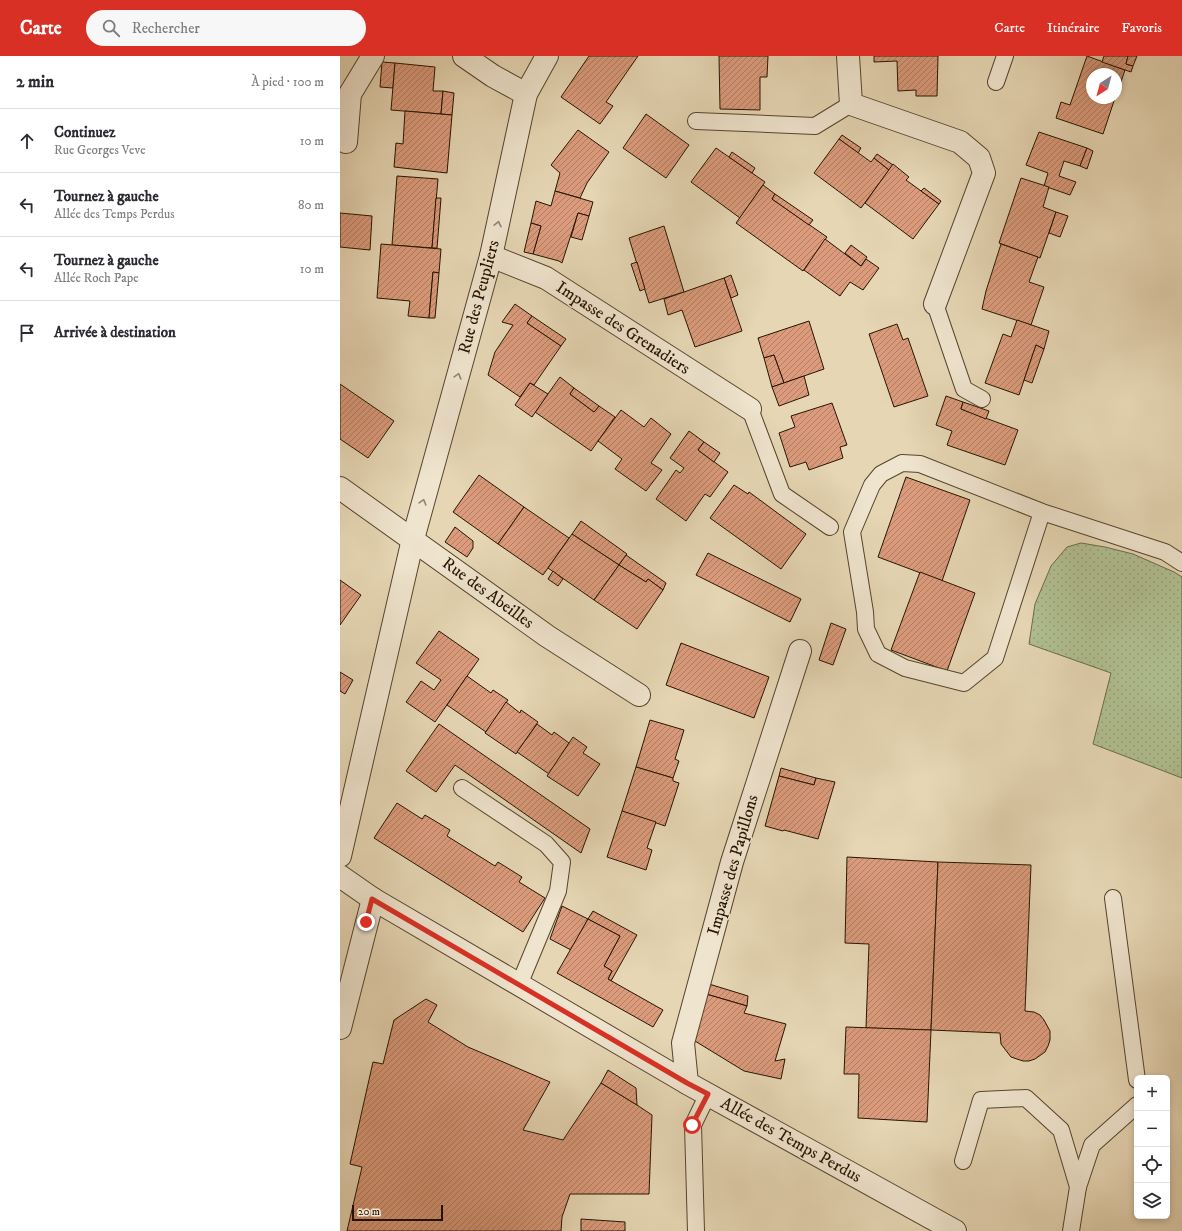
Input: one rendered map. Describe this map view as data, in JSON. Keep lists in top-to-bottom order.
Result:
{
  "streets": {
    "street": [
      "Rue des Peupliers",
      "Impasse des Grenadiers",
      "Rue des Abeilles",
      "Impasse des Papillons",
      "Allée des Temps Perdus"
    ]
  },
  "crossings": [
    ["Rue des Peupliers", "Impasse des Grenadiers"],
    ["Rue des Peupliers", "Rue des Abeilles"],
    ["Impasse des Papillons", "Allée des Temps Perdus"]
  ],
  "one_way": ["Rue des Peupliers"],
  "scale_bar": "20 m",
  "north": "bottom left",
  "page": {
    "header": "Carte",
    "search": "Rechercher",
    "nav": ["Carte", "Itinéraire", "Favoris"],
    "heading": ["2 min", "À pied · 100 m"],
    "list": [
      ["Continuez", "Rue Georges Veve", "10 m"],
      ["Tournez à gauche", "Allée des Temps Perdus", "80 m"],
      ["Tournez à gauche", "Allée Roch Pape", "10 m"],
      "Arrivée à destination"
    ],
    "map_buttons": ["+", "−"],
    "scale": "20 m"
  }
}
